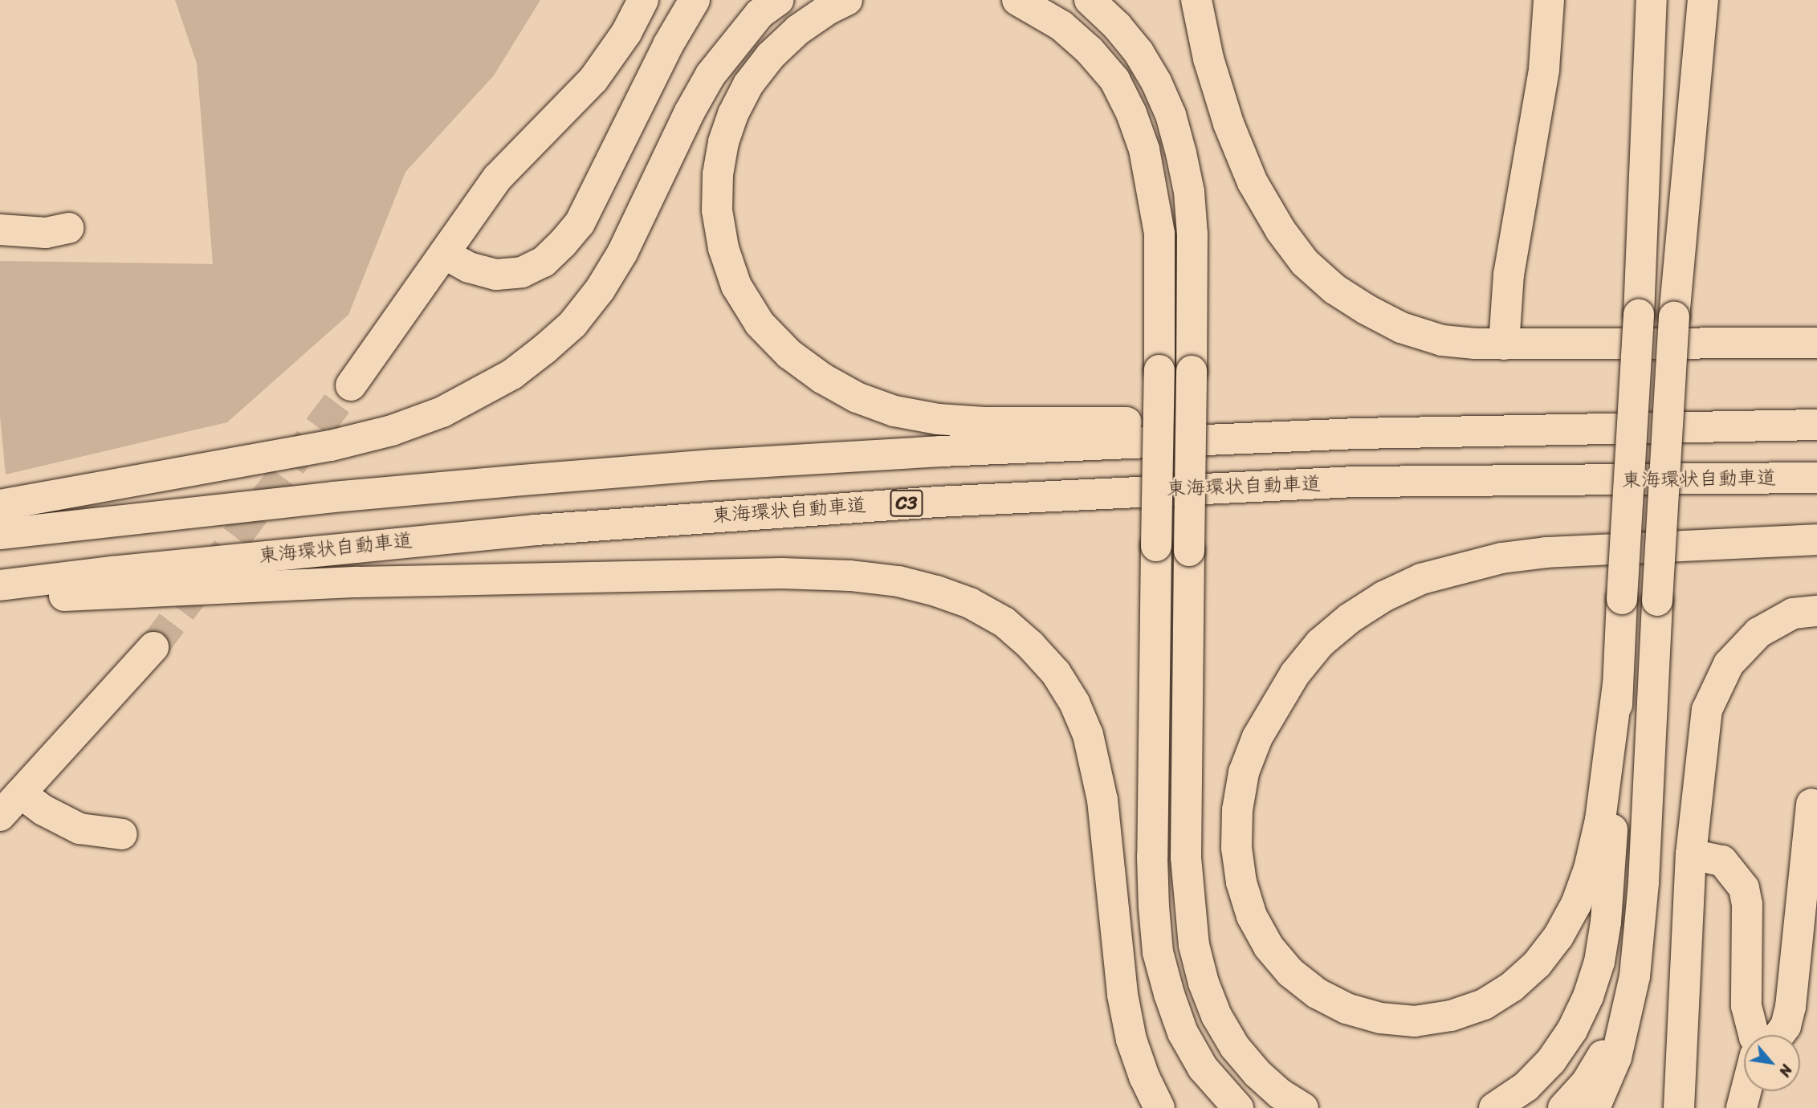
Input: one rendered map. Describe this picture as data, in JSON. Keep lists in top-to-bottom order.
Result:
{
  "streets": {
    "main road": ["東海環状自動車道", "C3"]
  },
  "north": "bottom right"
}
